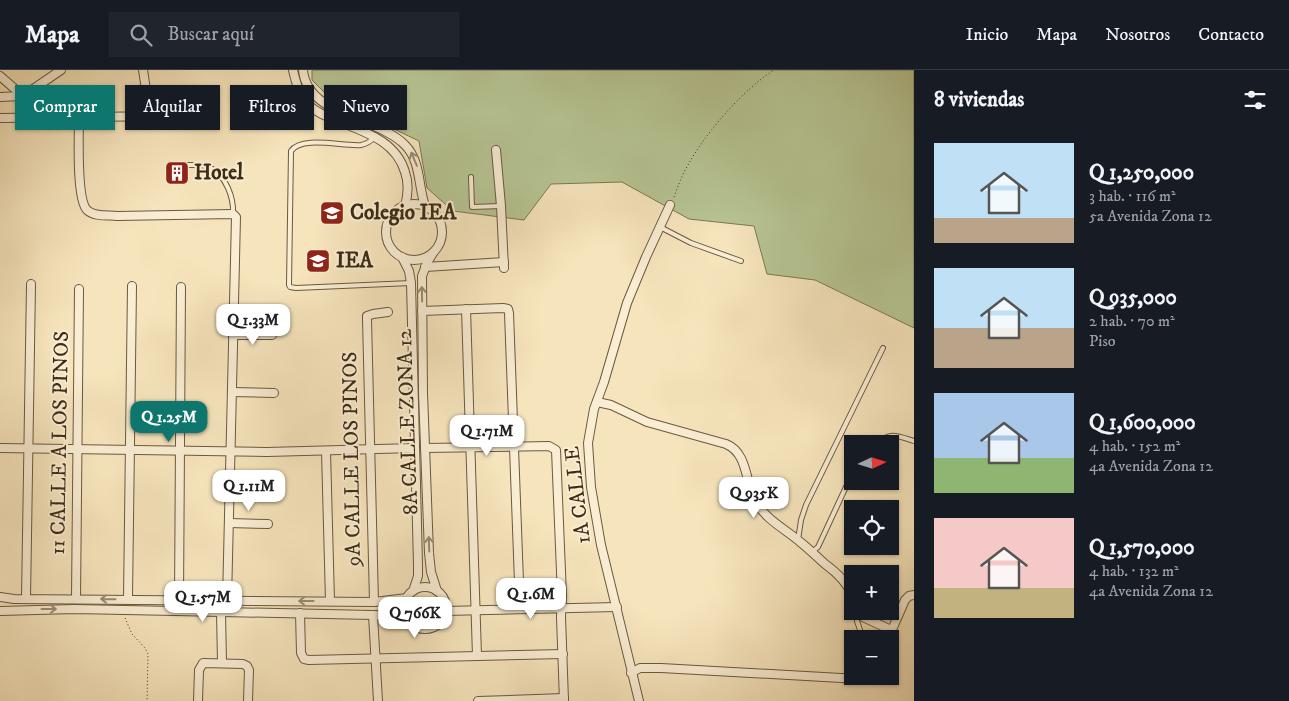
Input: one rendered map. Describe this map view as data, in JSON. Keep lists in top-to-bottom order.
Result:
{
  "streets": {
    "street": [
      "8A CALLE ZONA 12",
      "11 CALLE A LOS PINOS",
      "9A CALLE LOS PINOS",
      "1A CALLE"
    ]
  },
  "places": {
    "building": ["Hotel"],
    "school or university": ["Colegio IEA", "IEA"]
  },
  "north": "right",
  "page": {
    "header": "Mapa",
    "search": "Buscar aquí",
    "nav": [
      "Inicio",
      "Mapa",
      "Nosotros",
      "Contacto"
    ],
    "heading": "8 viviendas",
    "chip": [
      "Comprar",
      "Alquilar",
      "Filtros",
      "Nuevo"
    ],
    "list": [
      {
        "name": "Q 1,250,000",
        "note": "3 hab. · 116 m² · 5a Avenida Zona 12"
      },
      {
        "name": "Q 935,000",
        "note": "2 hab. · 70 m² · Piso"
      },
      {
        "name": "Q 1,600,000",
        "note": "4 hab. · 152 m² · 4a Avenida Zona 12"
      },
      {
        "name": "Q 1,570,000",
        "note": "4 hab. · 132 m² · 4a Avenida Zona 12"
      }
    ],
    "price": [
      "Q 1.33M",
      "Q 1.25M",
      "Q 1.71M",
      "Q 1.11M",
      "Q 935K",
      "Q 1.6M",
      "Q 1.57M",
      "Q 766K"
    ],
    "map_buttons": ["+", "−"]
  }
}
